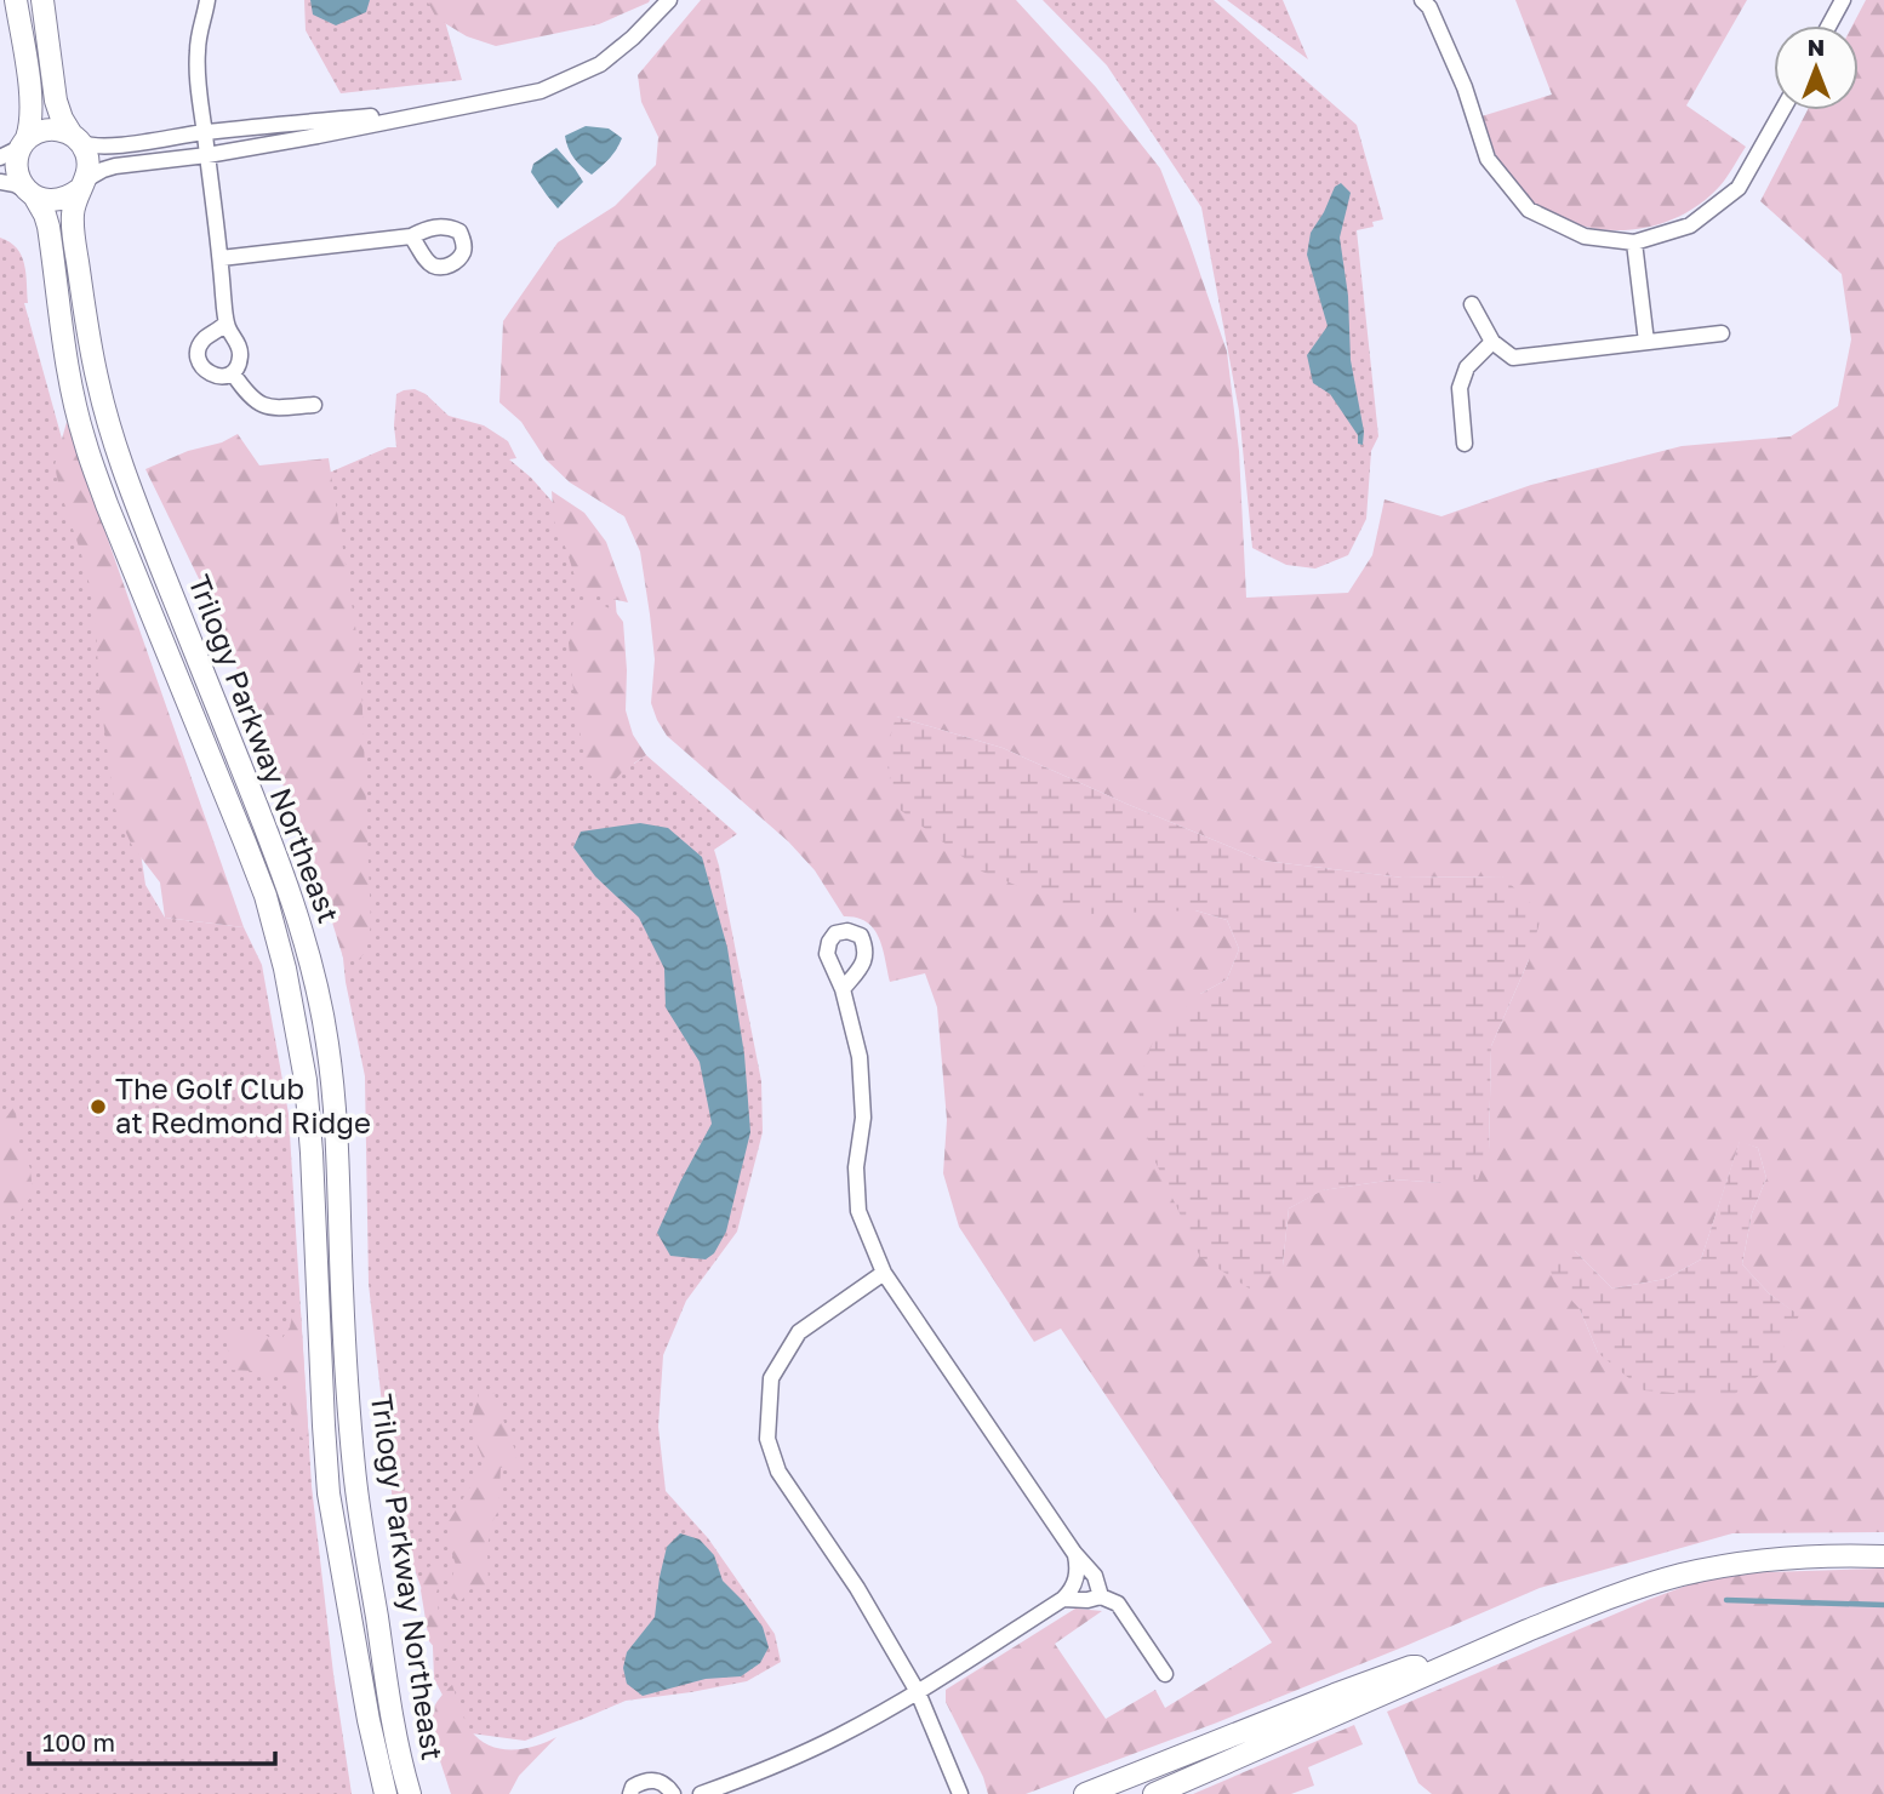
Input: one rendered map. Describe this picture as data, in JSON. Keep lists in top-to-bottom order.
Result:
{
  "streets": {
    "street": ["Trilogy Parkway Northeast"]
  },
  "places": ["The Golf Club at Redmond Ridge"],
  "scale_bar": "100 m",
  "north": "top"
}
